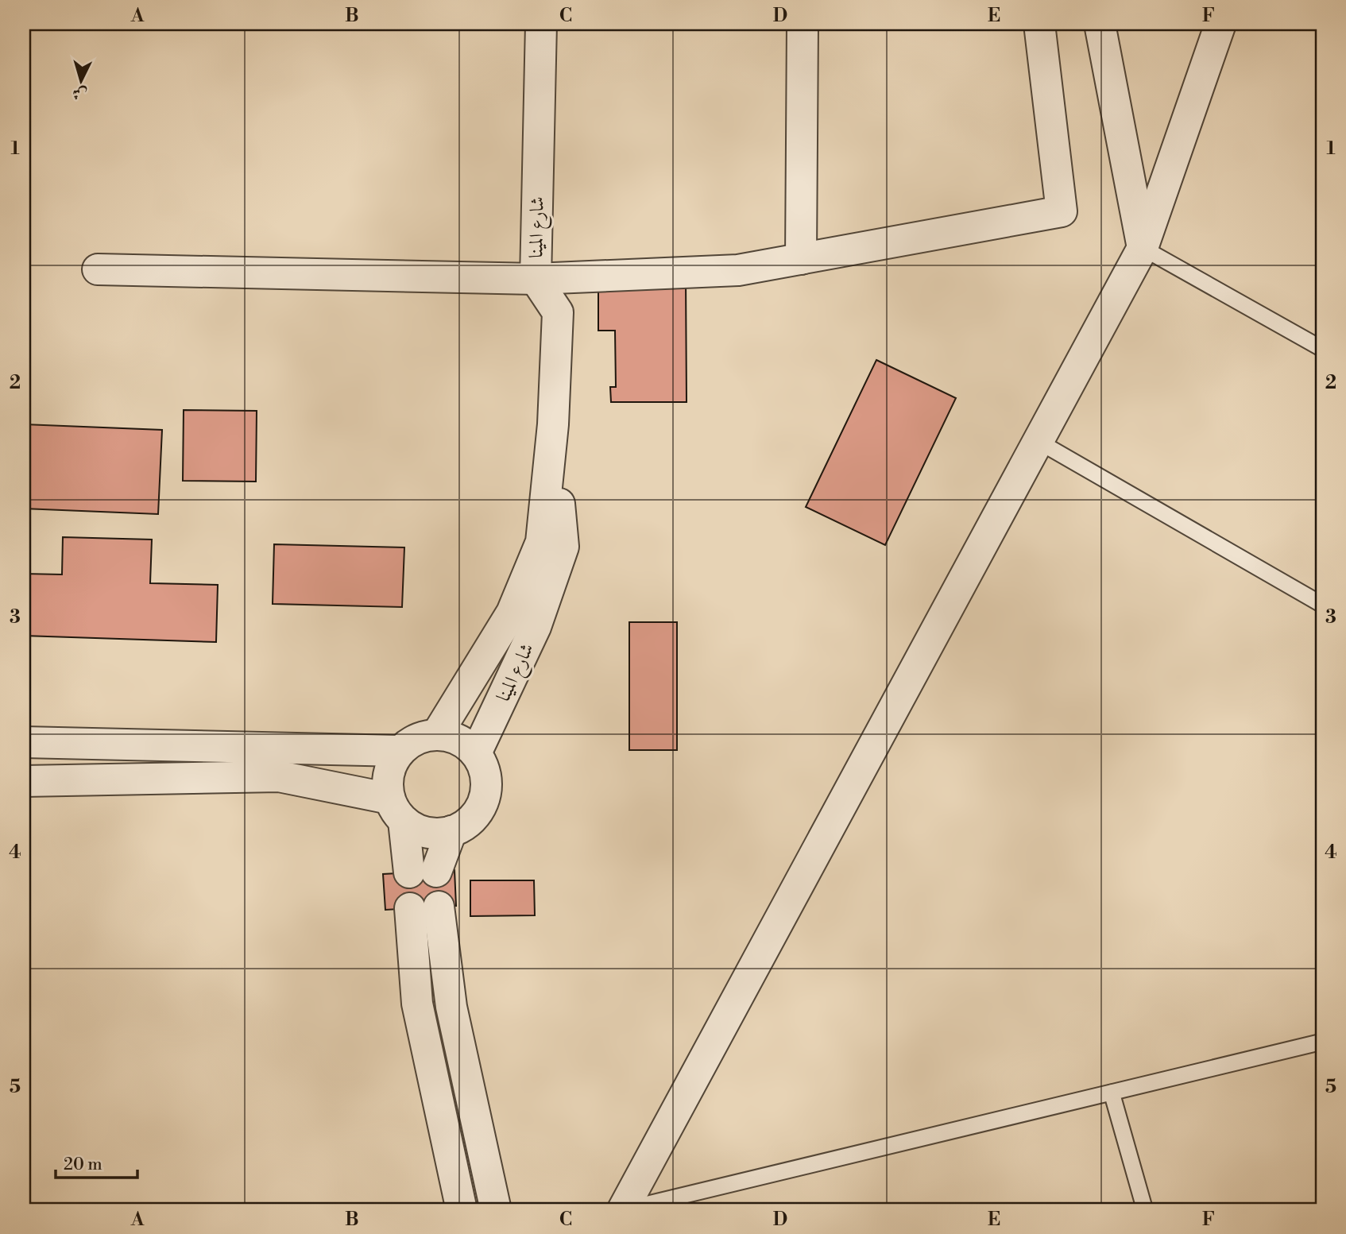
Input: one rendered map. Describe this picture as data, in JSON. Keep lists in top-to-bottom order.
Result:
{
  "streets": {
    "street": ["شارع المينا"]
  },
  "scale_bar": "20 m",
  "north": "bottom",
  "grid": {
    "columns": [
      "A",
      "B",
      "C",
      "D",
      "E",
      "F"
    ],
    "rows": [
      "1",
      "2",
      "3",
      "4",
      "5"
    ]
  }
}
